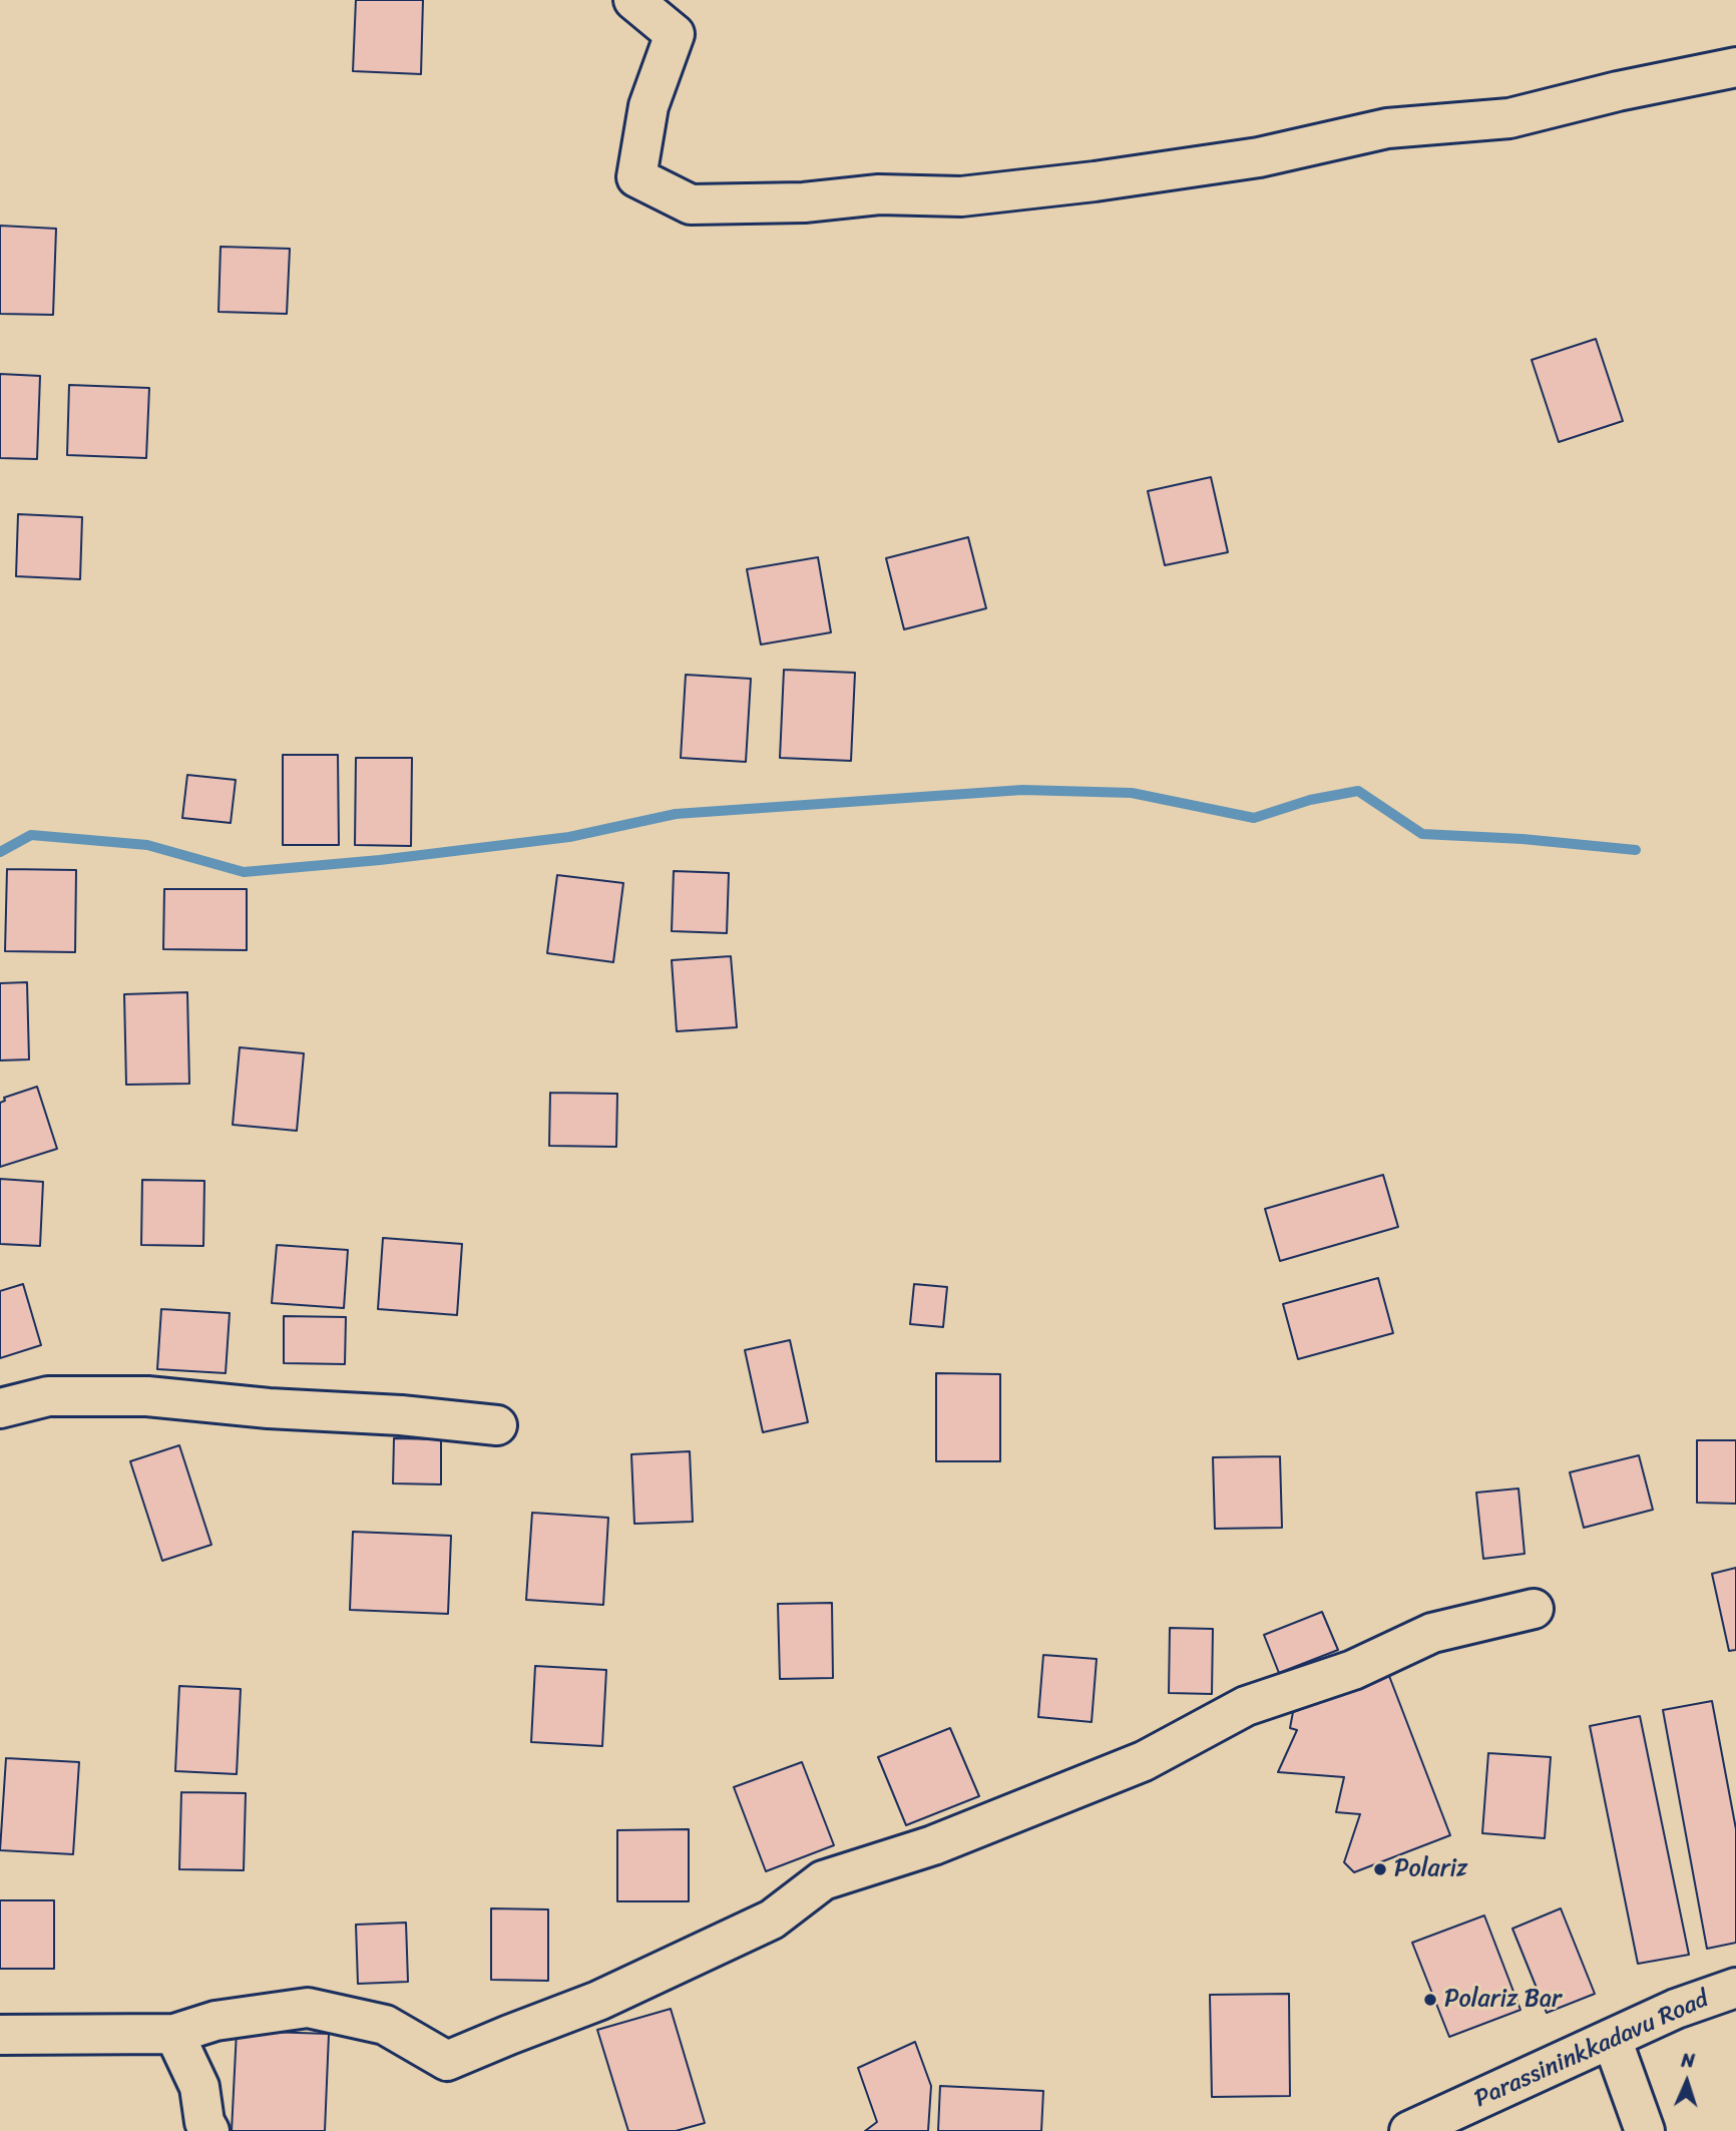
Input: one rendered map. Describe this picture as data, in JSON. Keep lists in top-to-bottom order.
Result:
{
  "streets": {
    "street": ["Parassininkkadavu Road"]
  },
  "places": ["Polariz", "Polariz Bar"],
  "north": "top"
}
